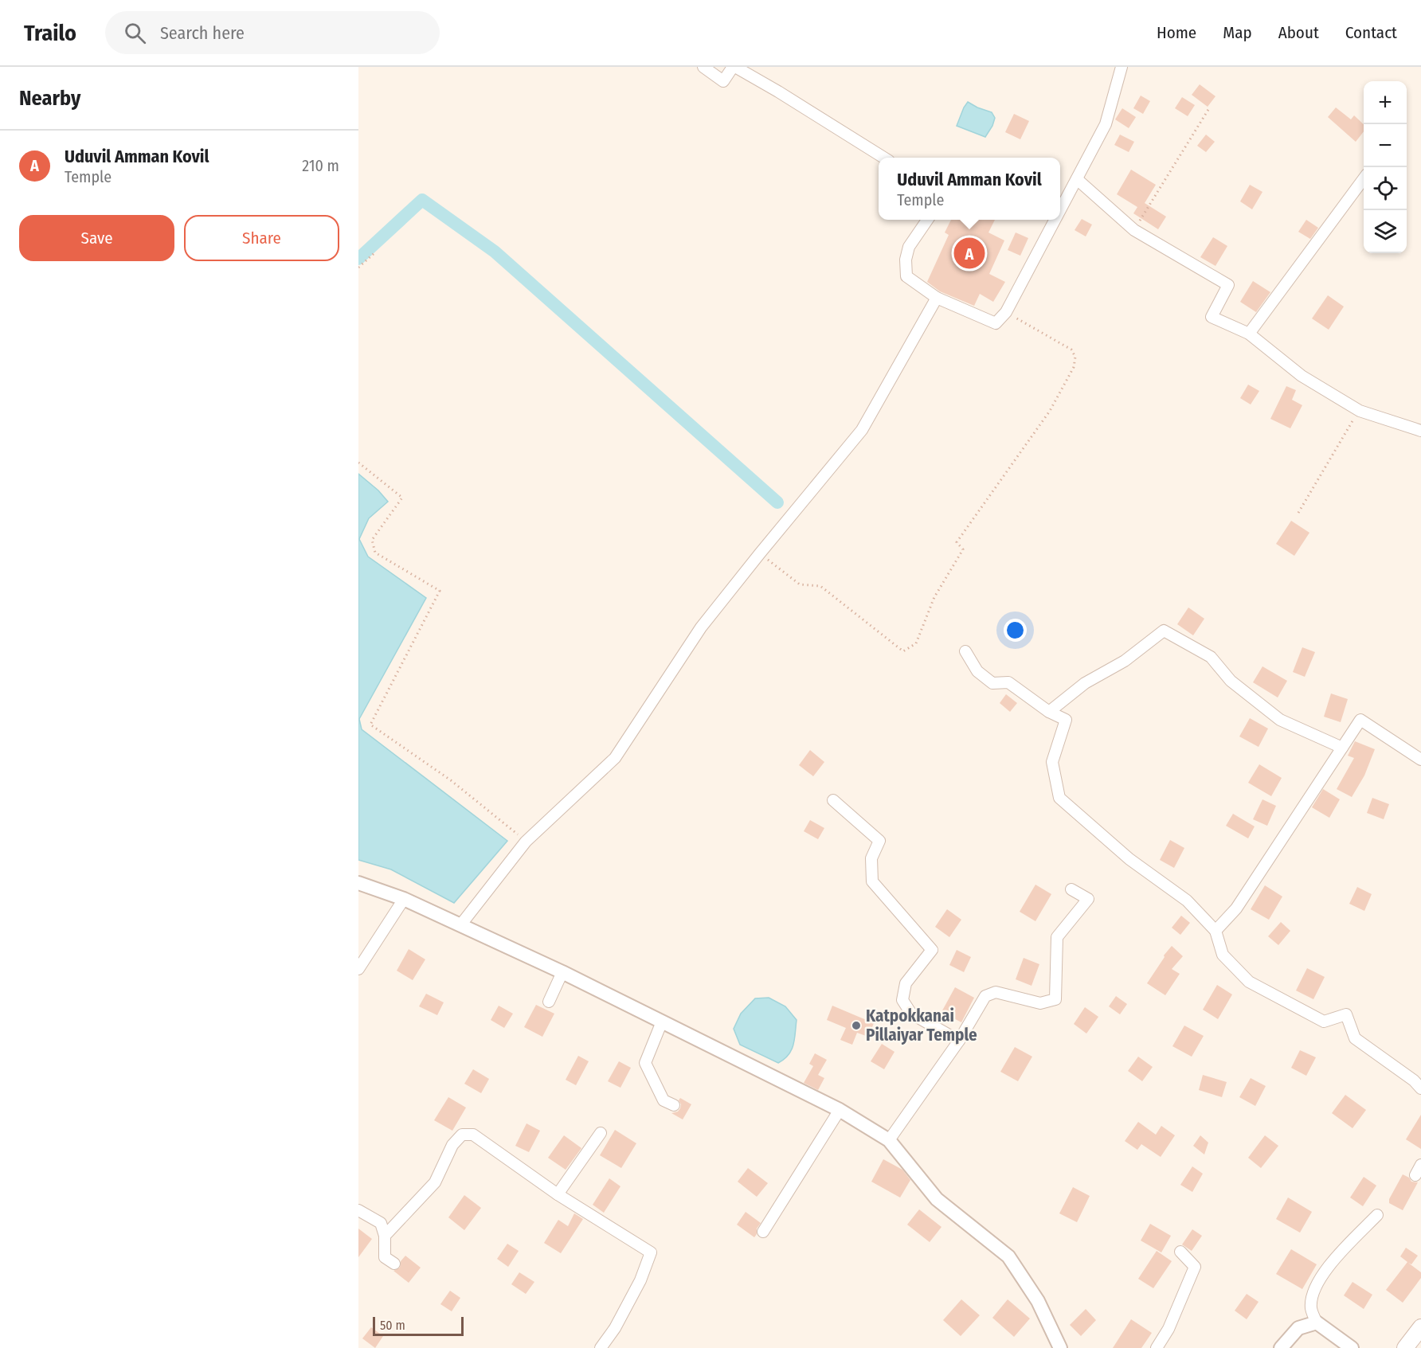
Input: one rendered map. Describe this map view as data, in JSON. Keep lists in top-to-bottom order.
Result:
{
  "places": ["Katpokkanai Pillaiyar Temple"],
  "scale_bar": "50 m",
  "page": {
    "header": "Trailo",
    "search": "Search here",
    "nav": [
      "Home",
      "Map",
      "About",
      "Contact"
    ],
    "heading": "Nearby",
    "map_buttons": ["+", "−"],
    "list": [
      {
        "mark": "A",
        "name": "Uduvil Amman Kovil",
        "note": "Temple",
        "value": "210 m"
      }
    ],
    "popup": ["Uduvil Amman Kovil", "Temple"],
    "buttons": ["Save", "Share"],
    "pins": "A",
    "scale": "50 m"
  }
}
